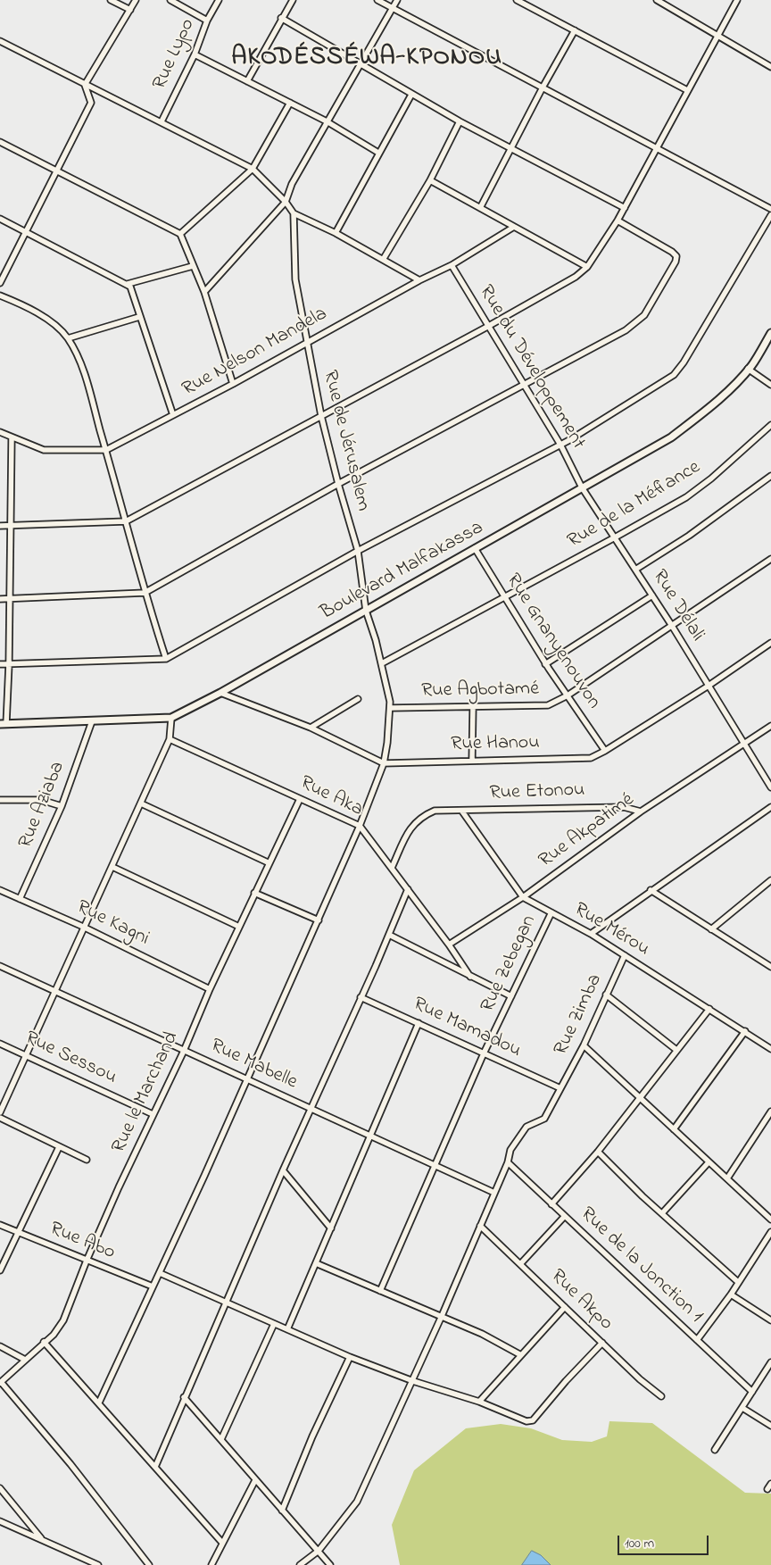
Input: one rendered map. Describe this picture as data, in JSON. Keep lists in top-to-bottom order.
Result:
{
  "streets": {
    "street": [
      "Rue Lypo",
      "Rue Nelson Mandela",
      "Rue du Développement",
      "Rue de Jérusalem",
      "Rue de la Méfiance",
      "Boulevard Malfakassa",
      "Rue Délali",
      "Rue Gnanyenouvon",
      "Rue Agbotamé",
      "Rue Hanou",
      "Rue Etonou",
      "Rue Aka",
      "Rue Aziaba",
      "Rue Akpatimé",
      "Rue Kagni",
      "Rue Mérou",
      "Rue Zebegan",
      "Rue Zimba",
      "Rue Mamadou",
      "Rue Sessou",
      "Rue Mabelle",
      "Rue le Marchand",
      "Rue Abo",
      "Rue de la Jonction 1",
      "Rue Akpo"
    ]
  },
  "crossings": [
    ["Rue Nelson Mandela", "Rue du Développement"],
    ["Rue Nelson Mandela", "Rue de Jérusalem"],
    ["Rue du Développement", "Boulevard Malfakassa"],
    ["Rue du Développement", "Rue Délali"],
    ["Rue de Jérusalem", "Rue de la Méfiance"],
    ["Rue de Jérusalem", "Boulevard Malfakassa"],
    ["Rue de Jérusalem", "Rue Agbotamé"],
    ["Rue de Jérusalem", "Rue Hanou"],
    ["Rue de Jérusalem", "Rue Aka"],
    ["Rue de Jérusalem", "Rue Mabelle"],
    ["Rue de Jérusalem", "Rue Abo"],
    ["Rue de la Méfiance", "Rue Délali"],
    ["Rue de la Méfiance", "Rue Gnanyenouvon"],
    ["Boulevard Malfakassa", "Rue Délali"],
    ["Boulevard Malfakassa", "Rue Gnanyenouvon"],
    ["Boulevard Malfakassa", "Rue Aziaba"],
    ["Rue Délali", "Rue Agbotamé"],
    ["Rue Délali", "Rue Hanou"],
    ["Rue Délali", "Rue Akpatimé"],
    ["Rue Gnanyenouvon", "Rue Agbotamé"],
    ["Rue Gnanyenouvon", "Rue Hanou"],
    ["Rue Etonou", "Rue Aka"],
    ["Rue Etonou", "Rue Akpatimé"],
    ["Rue Etonou", "Rue Mérou"],
    ["Rue Aka", "Rue Akpatimé"],
    ["Rue Aka", "Rue le Marchand"],
    ["Rue Aziaba", "Rue Kagni"],
    ["Rue Akpatimé", "Rue Mérou"],
    ["Rue Kagni", "Rue le Marchand"],
    ["Rue Mérou", "Rue Zebegan"],
    ["Rue Mérou", "Rue Zimba"],
    ["Rue Zebegan", "Rue Mamadou"],
    ["Rue Zebegan", "Rue Mabelle"],
    ["Rue Zimba", "Rue Mamadou"],
    ["Rue Zimba", "Rue Mabelle"],
    ["Rue Zimba", "Rue de la Jonction 1"],
    ["Rue Zimba", "Rue Akpo"],
    ["Rue Sessou", "Rue le Marchand"],
    ["Rue Mabelle", "Rue le Marchand"],
    ["Rue le Marchand", "Rue Abo"]
  ],
  "districts": ["AKODÉSSÉWA-KPONOU"],
  "scale_bar": "100 m"
}
